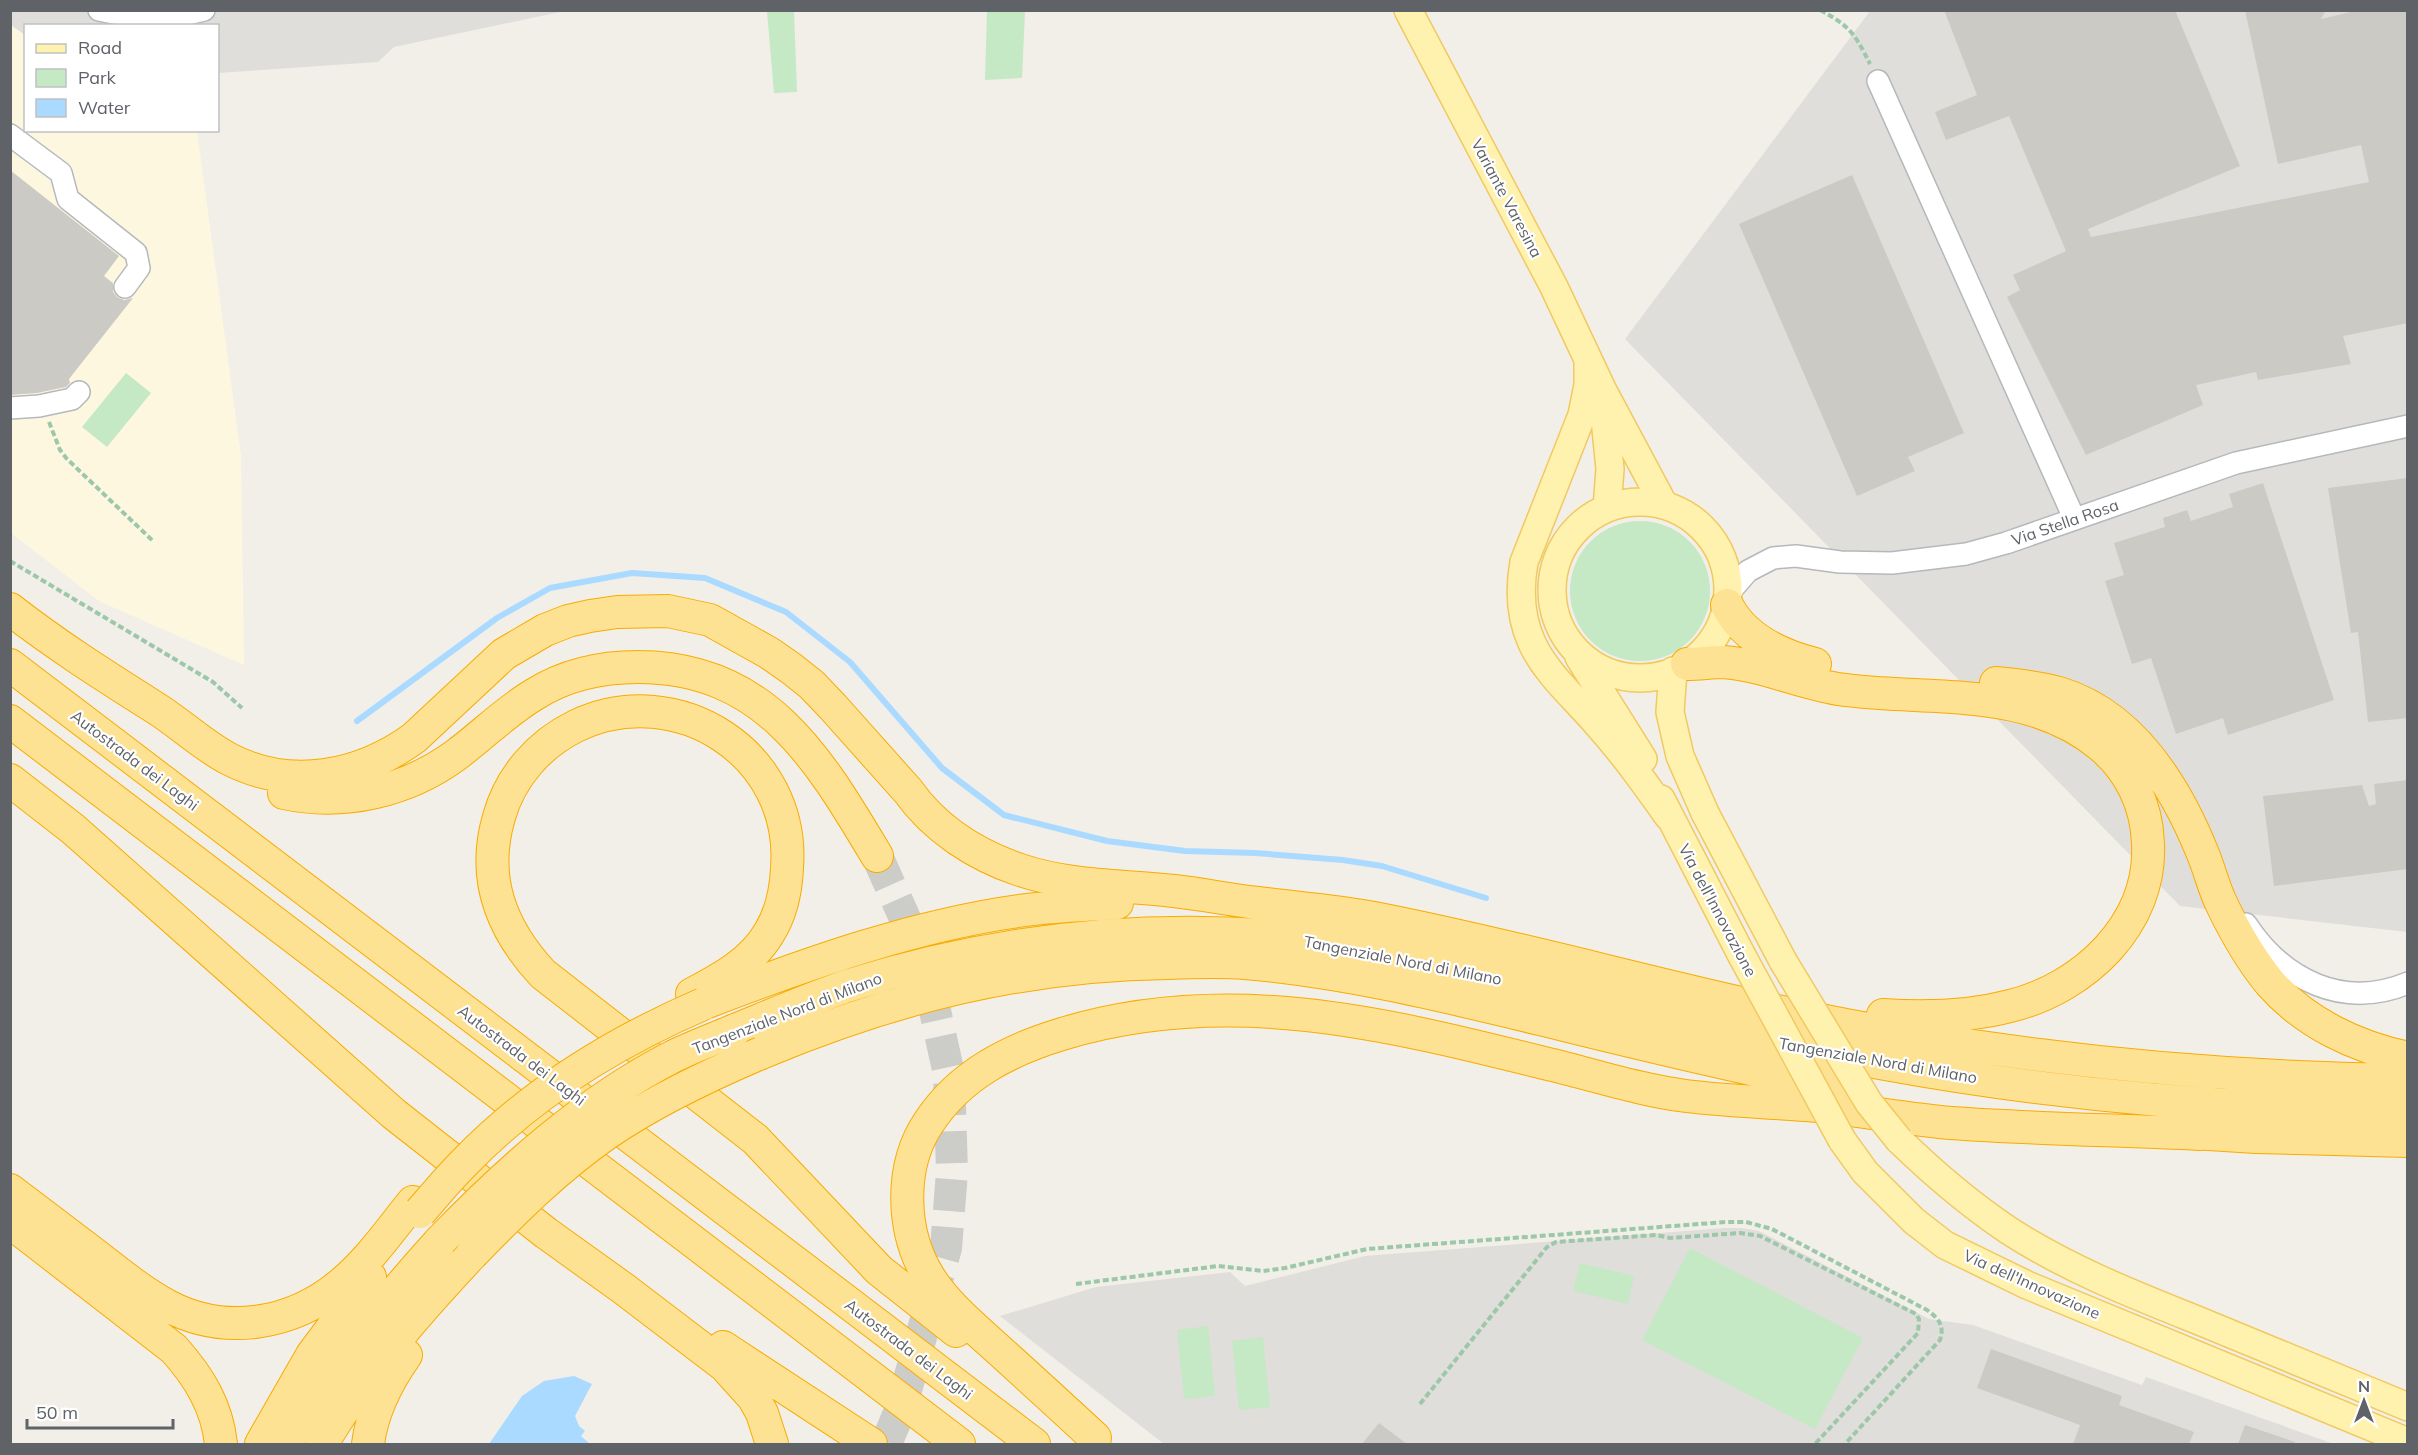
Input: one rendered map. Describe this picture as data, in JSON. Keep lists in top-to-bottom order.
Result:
{
  "streets": {
    "highway": ["Autostrada dei Laghi", "Tangenziale Nord di Milano"],
    "main road": ["Variante Varesina", "Via dell'Innovazione"],
    "street": ["Via Stella Rosa"]
  },
  "crossings": [
    ["Variante Varesina", "Via Stella Rosa"],
    ["Variante Varesina", "Via dell'Innovazione"],
    ["Via Stella Rosa", "Via dell'Innovazione"]
  ],
  "legend": ["Road", "Park", "Water"],
  "scale_bar": "50 m",
  "north": "top"
}
